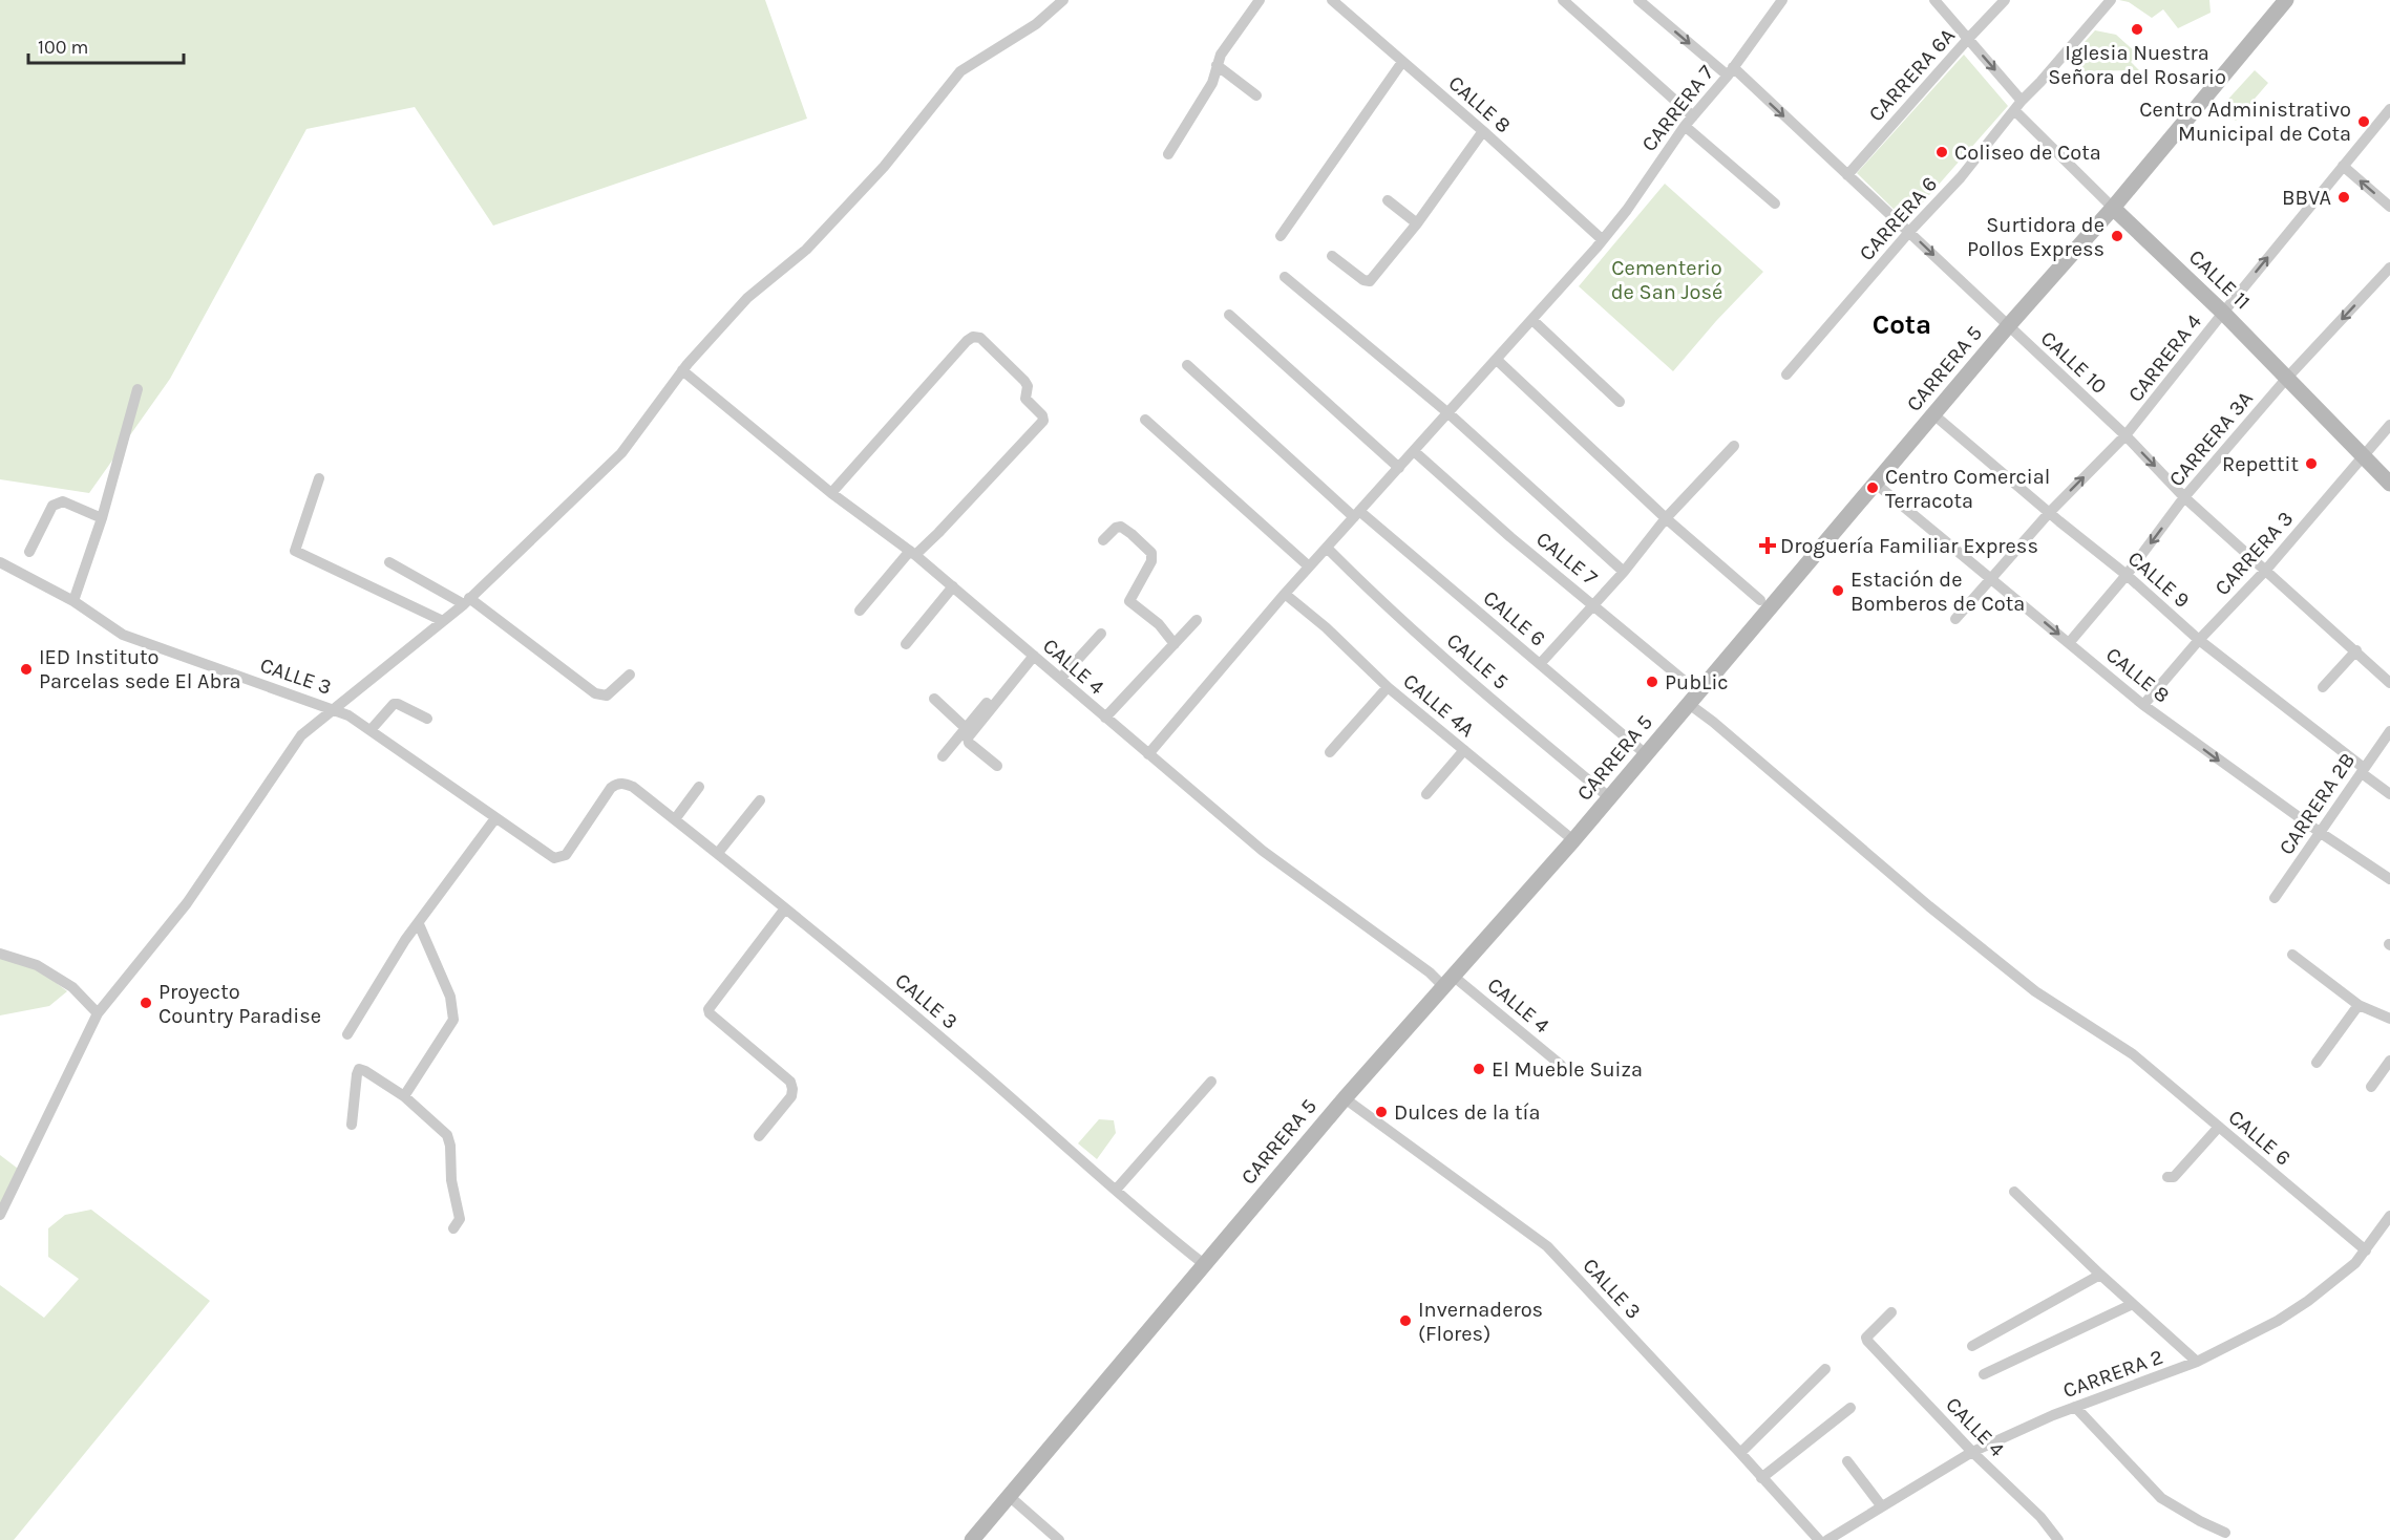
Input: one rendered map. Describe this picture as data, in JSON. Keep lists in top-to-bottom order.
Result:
{
  "streets": {
    "main road": ["CALLE 11", "CARRERA 5"],
    "street": [
      "CARRERA 6A",
      "CALLE 8",
      "CARRERA 7",
      "CARRERA 6",
      "CARRERA 4",
      "CALLE 10",
      "CARRERA 3A",
      "CARRERA 3",
      "CALLE 7",
      "CALLE 9",
      "CALLE 6",
      "CALLE 5",
      "CALLE 4",
      "CALLE 3",
      "CALLE 4A",
      "CARRERA 2B",
      "CARRERA 2"
    ]
  },
  "crossings": [
    ["CARRERA 6A", "CALLE 11"],
    ["CARRERA 6A", "CALLE 10"],
    ["CALLE 8", "CARRERA 7"],
    ["CALLE 8", "CARRERA 4"],
    ["CALLE 8", "CARRERA 5"],
    ["CALLE 8", "CARRERA 3A"],
    ["CALLE 8", "CARRERA 3"],
    ["CALLE 8", "CARRERA 2B"],
    ["CARRERA 7", "CALLE 10"],
    ["CARRERA 7", "CALLE 7"],
    ["CARRERA 7", "CALLE 6"],
    ["CARRERA 7", "CALLE 5"],
    ["CARRERA 7", "CALLE 4"],
    ["CARRERA 7", "CALLE 4A"],
    ["CARRERA 6", "CALLE 11"],
    ["CARRERA 6", "CALLE 10"],
    ["CALLE 11", "CARRERA 4"],
    ["CALLE 11", "CARRERA 5"],
    ["CALLE 11", "CARRERA 3A"],
    ["CALLE 11", "CARRERA 3"],
    ["CARRERA 4", "CALLE 10"],
    ["CARRERA 4", "CALLE 9"],
    ["CALLE 10", "CARRERA 5"],
    ["CALLE 10", "CARRERA 3A"],
    ["CALLE 10", "CARRERA 3"],
    ["CARRERA 5", "CALLE 7"],
    ["CARRERA 5", "CALLE 9"],
    ["CARRERA 5", "CALLE 6"],
    ["CARRERA 5", "CALLE 5"],
    ["CARRERA 5", "CALLE 4"],
    ["CARRERA 5", "CALLE 3"],
    ["CARRERA 5", "CALLE 4A"],
    ["CARRERA 3A", "CALLE 9"],
    ["CARRERA 3", "CALLE 9"],
    ["CALLE 7", "CALLE 6"],
    ["CALLE 9", "CARRERA 2B"],
    ["CALLE 6", "CARRERA 2"],
    ["CALLE 4", "CARRERA 2"]
  ],
  "one_way": ["CARRERA 4", "CARRERA 3A"],
  "districts": ["Cota"],
  "parks": ["Cementerio de San José"],
  "places": {
    "other": [
      "Iglesia Nuestra Señora del Rosario",
      "Centro Administrativo Municipal de Cota",
      "Coliseo de Cota",
      "BBVA",
      "Surtidora de Pollos Express",
      "Repettit",
      "Centro Comercial Terracota",
      "Estación de Bomberos de Cota",
      "IED Instituto Parcelas sede El Abra",
      "PubLic",
      "Proyecto Country Paradise",
      "El Mueble Suiza",
      "Dulces de la tía",
      "Invernaderos (Flores)"
    ],
    "health": ["Droguería Familiar Express"]
  },
  "scale_bar": "100 m"
}
